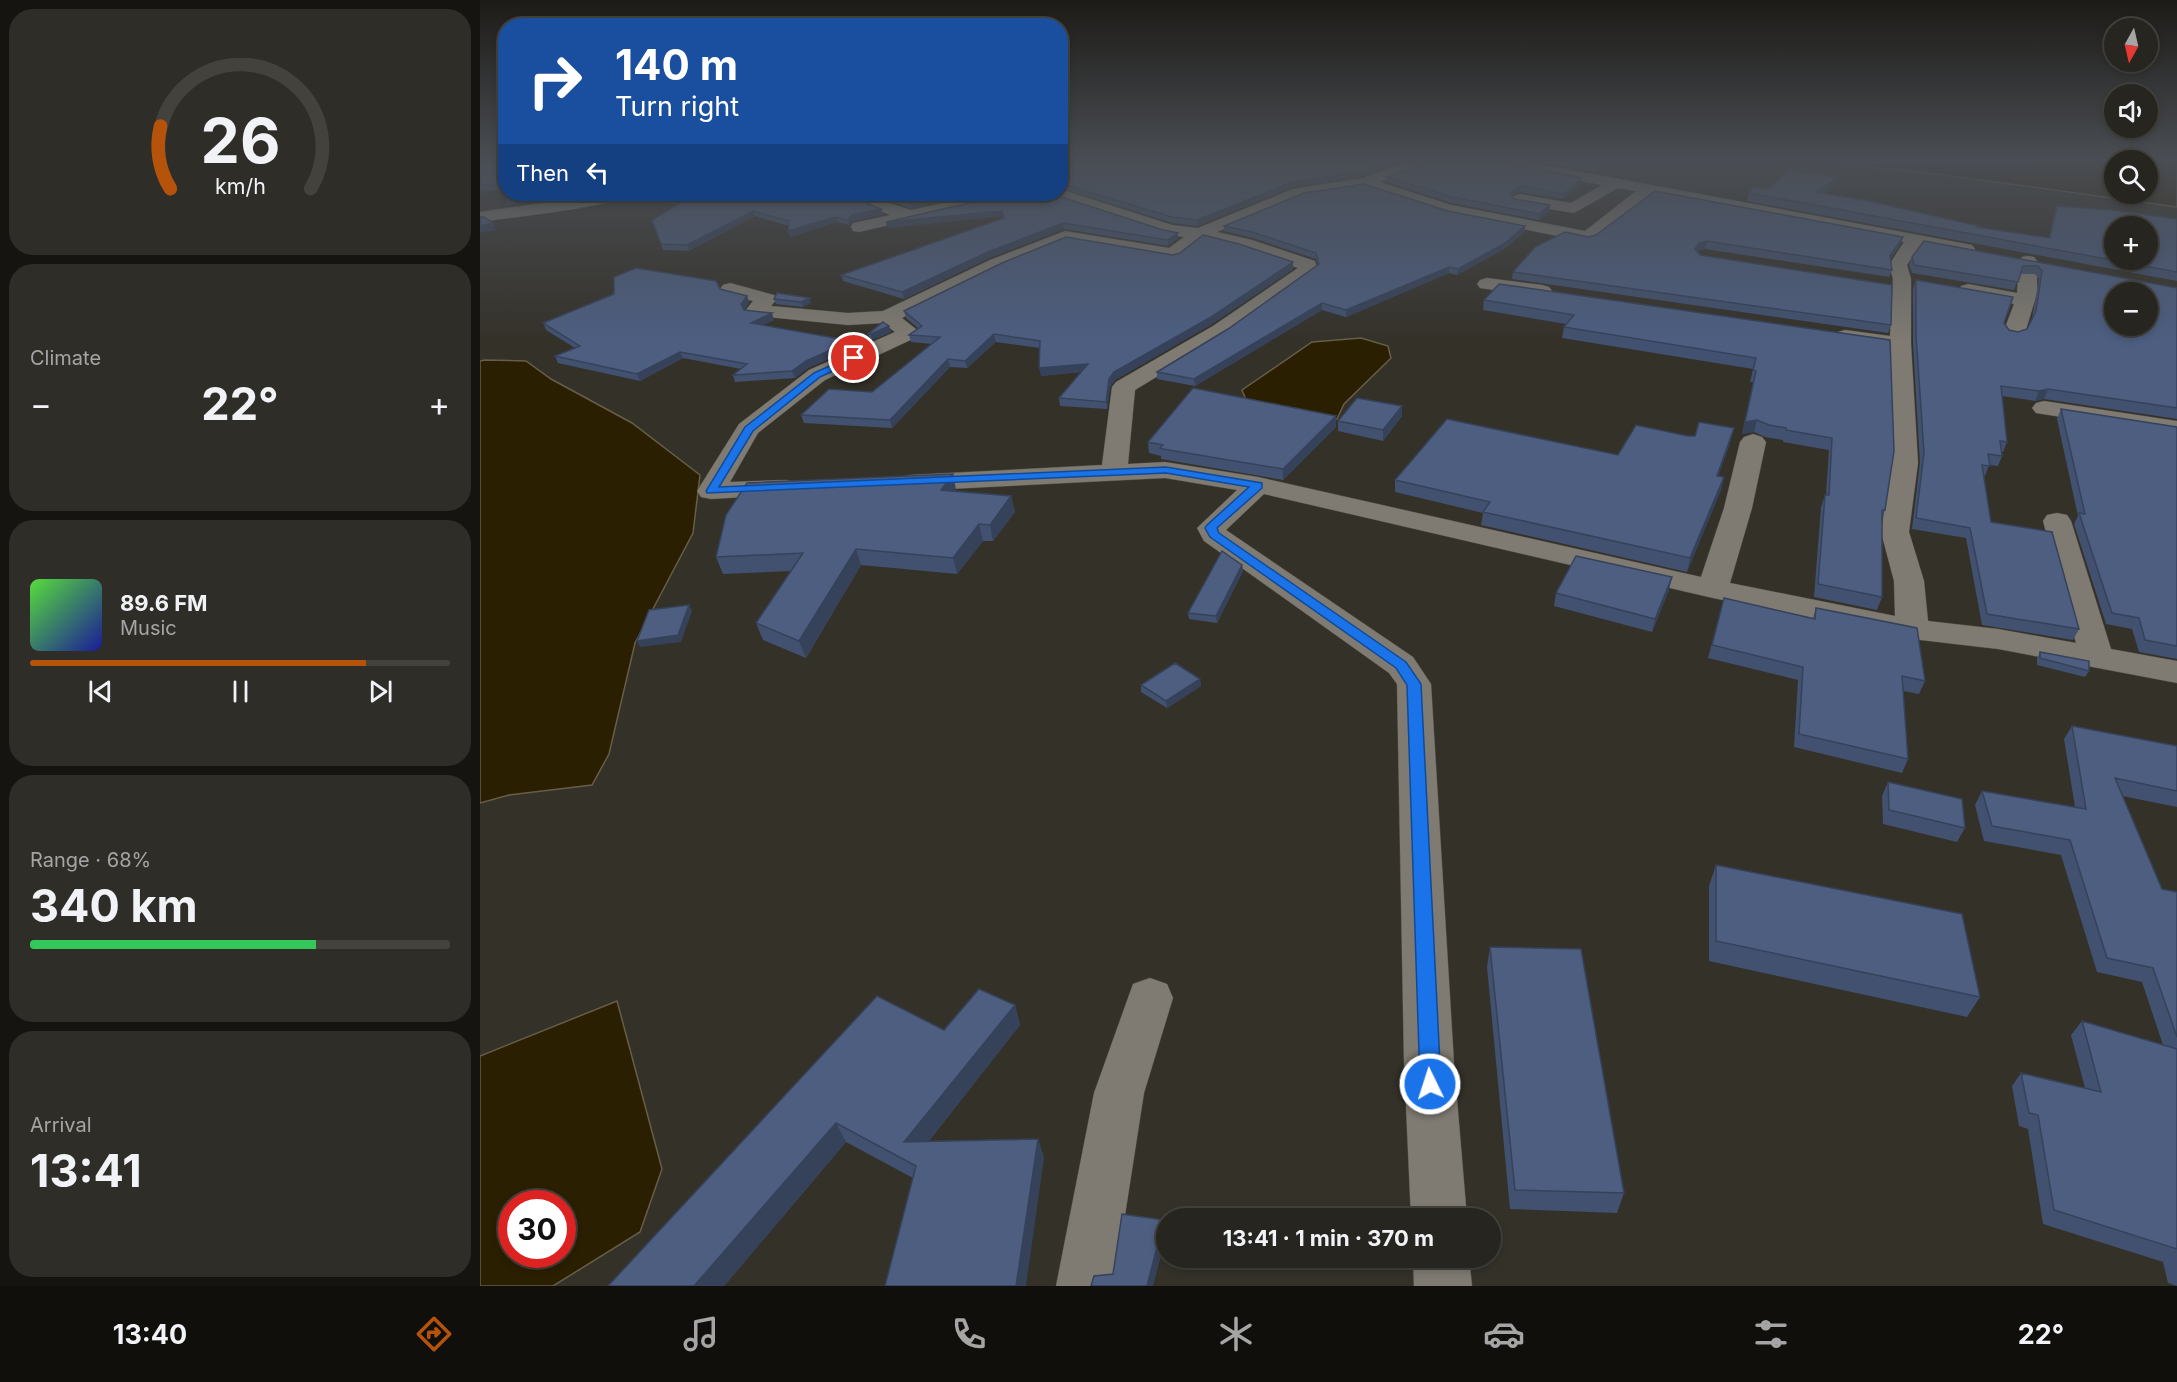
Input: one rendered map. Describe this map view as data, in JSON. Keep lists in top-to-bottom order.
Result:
{
  "north": "bottom",
  "page": {
    "map_buttons": ["+", "−"],
    "turn": ["140 m", "Turn right"],
    "then": "Then",
    "tile": [
      "Climate",
      ["Range · 68%", "340 km"],
      ["Arrival", "13:41"]
    ],
    "heat": ["−", "22°", "+"],
    "song": ["89.6 FM", "Music"],
    "limit": "30",
    "trip": "13:41 · 1 min · 370 m",
    "tabs": ["13:40", "22°"],
    "gauge": ["26", "km/h"]
  }
}
